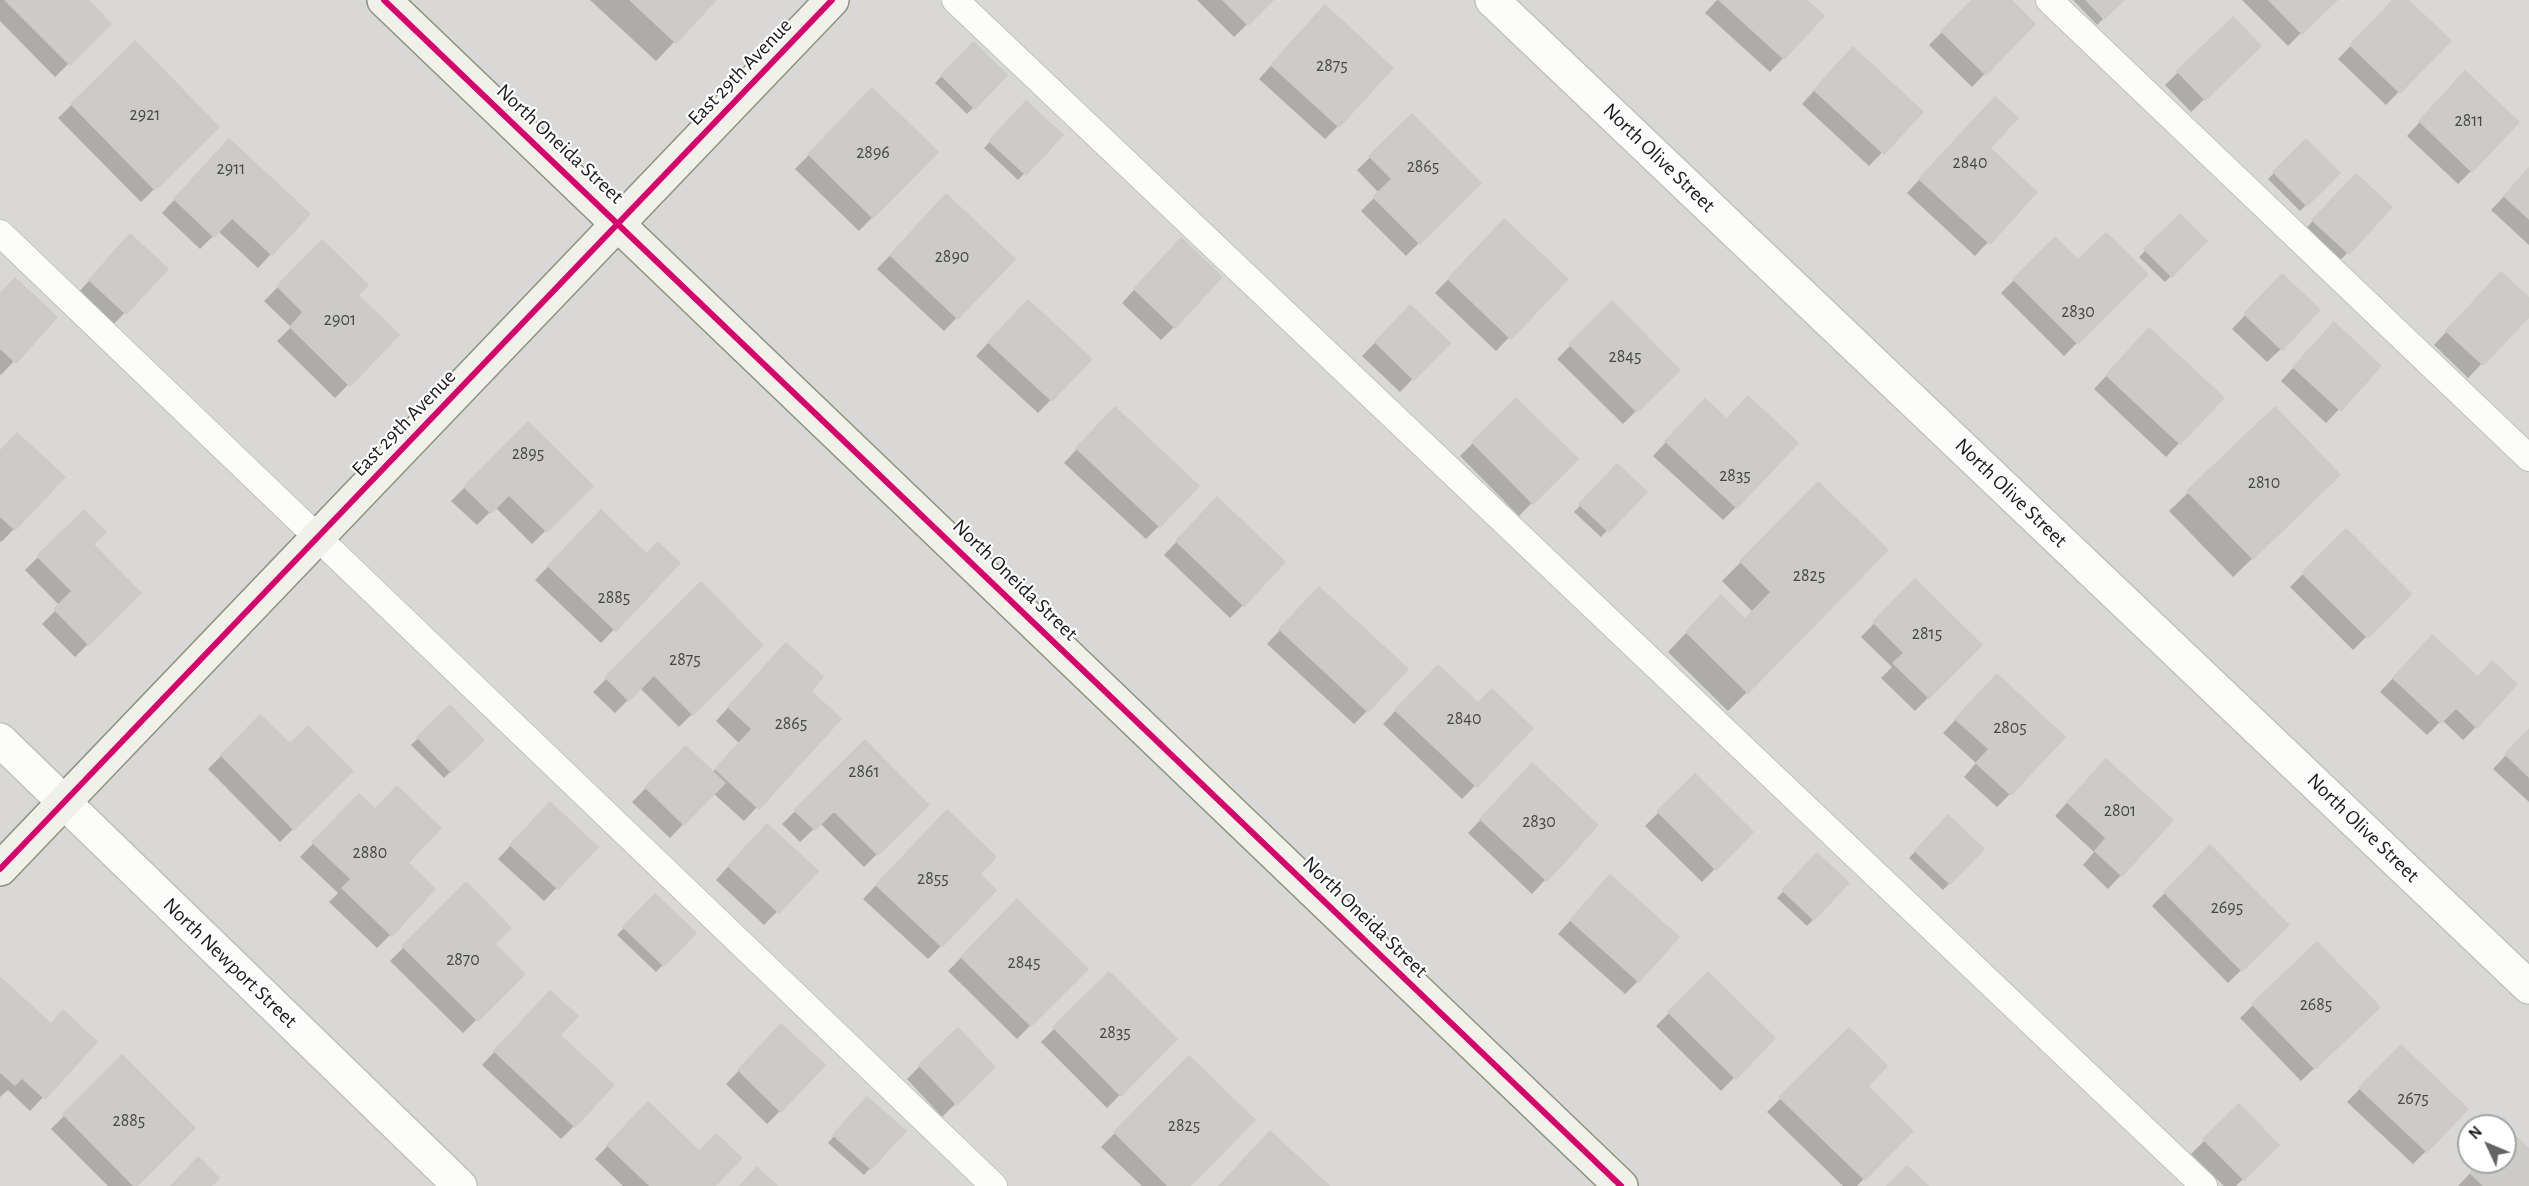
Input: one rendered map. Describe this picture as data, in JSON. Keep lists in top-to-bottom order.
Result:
{
  "streets": {
    "street": [
      "East 29th Avenue",
      "North Oneida Street",
      "North Olive Street",
      "North Newport Street"
    ]
  },
  "crossings": [
    ["East 29th Avenue", "North Oneida Street"],
    ["East 29th Avenue", "North Newport Street"]
  ],
  "house_numbers": [
    "2875",
    "2921",
    "2811",
    "2896",
    "2840",
    "2865",
    "2911",
    "2890",
    "2830",
    "2901",
    "2845",
    "2895",
    "2835",
    "2810",
    "2825",
    "2885",
    "2815",
    "2875",
    "2840",
    "2865",
    "2805",
    "2861",
    "2801",
    "2830",
    "2880",
    "2855",
    "2695",
    "2870",
    "2845",
    "2685",
    "2835",
    "2675",
    "2885",
    "2825"
  ],
  "north": "top left"
}
